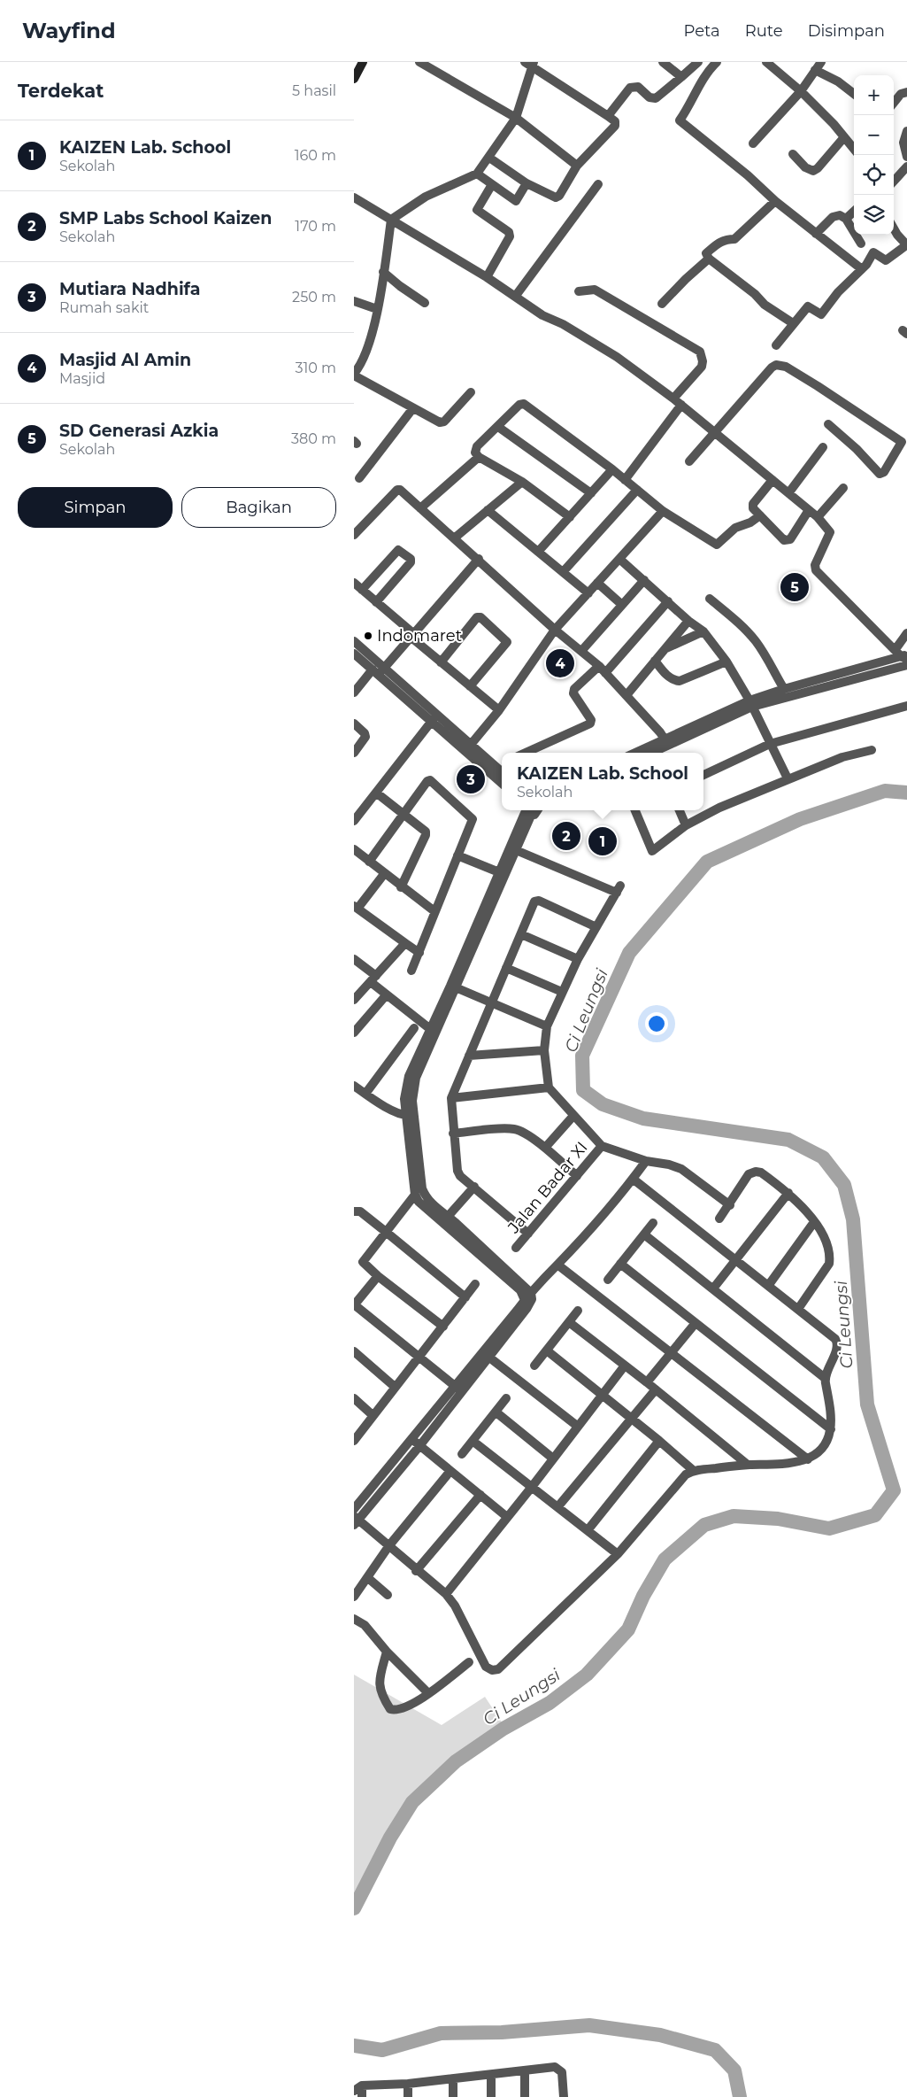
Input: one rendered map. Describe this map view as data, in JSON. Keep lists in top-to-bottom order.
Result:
{
  "streets": {
    "street": ["Jalan Badar XI"]
  },
  "water": ["Ci Leungsi"],
  "places": ["Indomaret"],
  "page": {
    "header": "Wayfind",
    "nav": ["Peta", "Rute", "Disimpan"],
    "heading": ["Terdekat", "5 hasil"],
    "map_buttons": ["+", "−"],
    "list": [
      {
        "mark": "1",
        "name": "KAIZEN Lab. School",
        "note": "Sekolah",
        "value": "160 m"
      },
      {
        "mark": "2",
        "name": "SMP Labs School Kaizen",
        "note": "Sekolah",
        "value": "170 m"
      },
      {
        "mark": "3",
        "name": "Mutiara Nadhifa",
        "note": "Rumah sakit",
        "value": "250 m"
      },
      {
        "mark": "4",
        "name": "Masjid Al Amin",
        "note": "Masjid",
        "value": "310 m"
      },
      {
        "mark": "5",
        "name": "SD Generasi Azkia",
        "note": "Sekolah",
        "value": "380 m"
      }
    ],
    "buttons": ["Simpan", "Bagikan"],
    "pins": [
      "5",
      "4",
      "3",
      "2",
      "1"
    ],
    "popup": ["KAIZEN Lab. School", "Sekolah"]
  }
}
